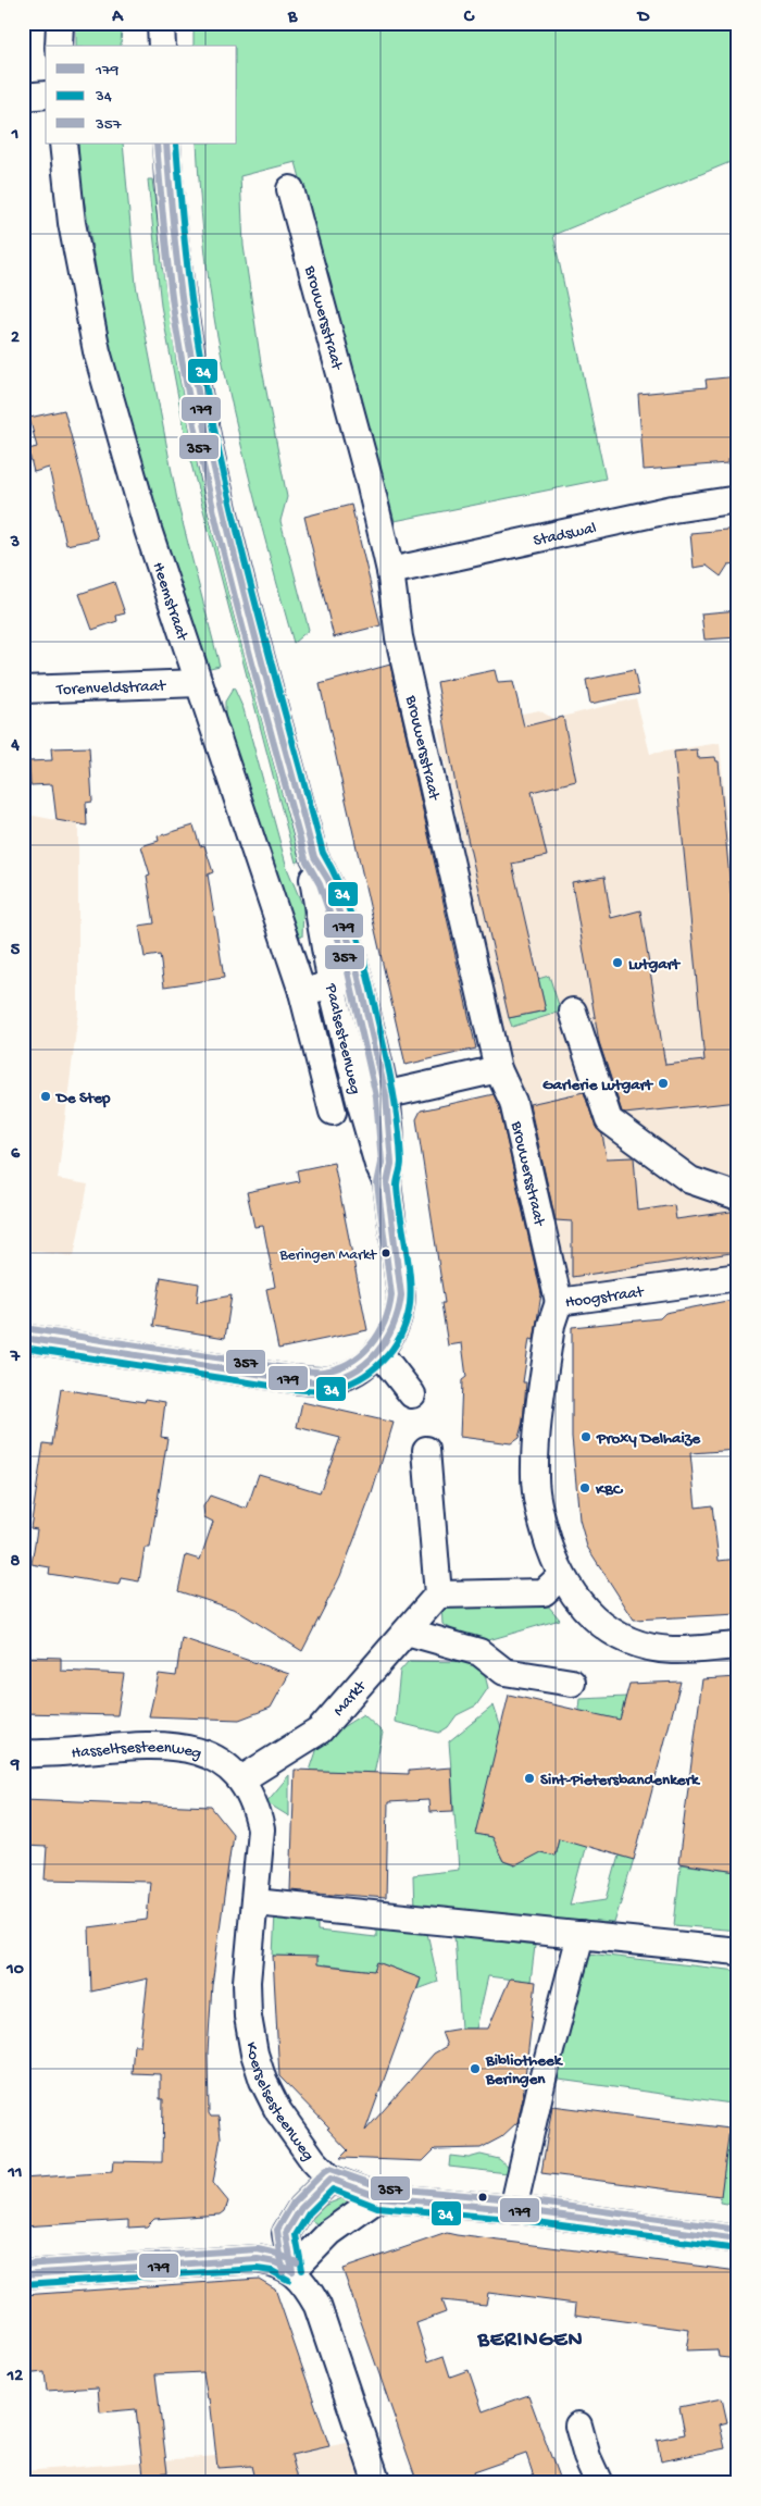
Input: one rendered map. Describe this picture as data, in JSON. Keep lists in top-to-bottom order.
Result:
{
  "streets": {
    "street": [
      "Brouwersstraat",
      "Stadswal",
      "Heemstraat",
      "Torenveldstraat",
      "Paalsesteenweg",
      "Hoogstraat",
      "Markt",
      "Hasseltsesteenweg",
      "Koerselsesteenweg"
    ]
  },
  "crossings": [
    ["Brouwersstraat", "Stadswal"],
    ["Brouwersstraat", "Hoogstraat"],
    ["Heemstraat", "Torenveldstraat"],
    ["Markt", "Hasseltsesteenweg"],
    ["Markt", "Koerselsesteenweg"],
    ["Hasseltsesteenweg", "Koerselsesteenweg"]
  ],
  "districts": ["BERINGEN"],
  "places": [
    "Lutgart",
    "Garlerie Lutgart",
    "De Step",
    "Beringen Markt",
    "Proxy Delhaize",
    "KBC",
    "Sint-Pietersbandenkerk",
    "Bibliotheek Beringen"
  ],
  "lines": ["transit line 179", "transit line 34", "transit line 357"],
  "legend": ["179", "34", "357"],
  "grid": {
    "columns": [
      "A",
      "B",
      "C",
      "D"
    ],
    "rows": [
      "1",
      "2",
      "3",
      "4",
      "5",
      "6",
      "7",
      "8",
      "9",
      "10",
      "11",
      "12"
    ]
  }
}
